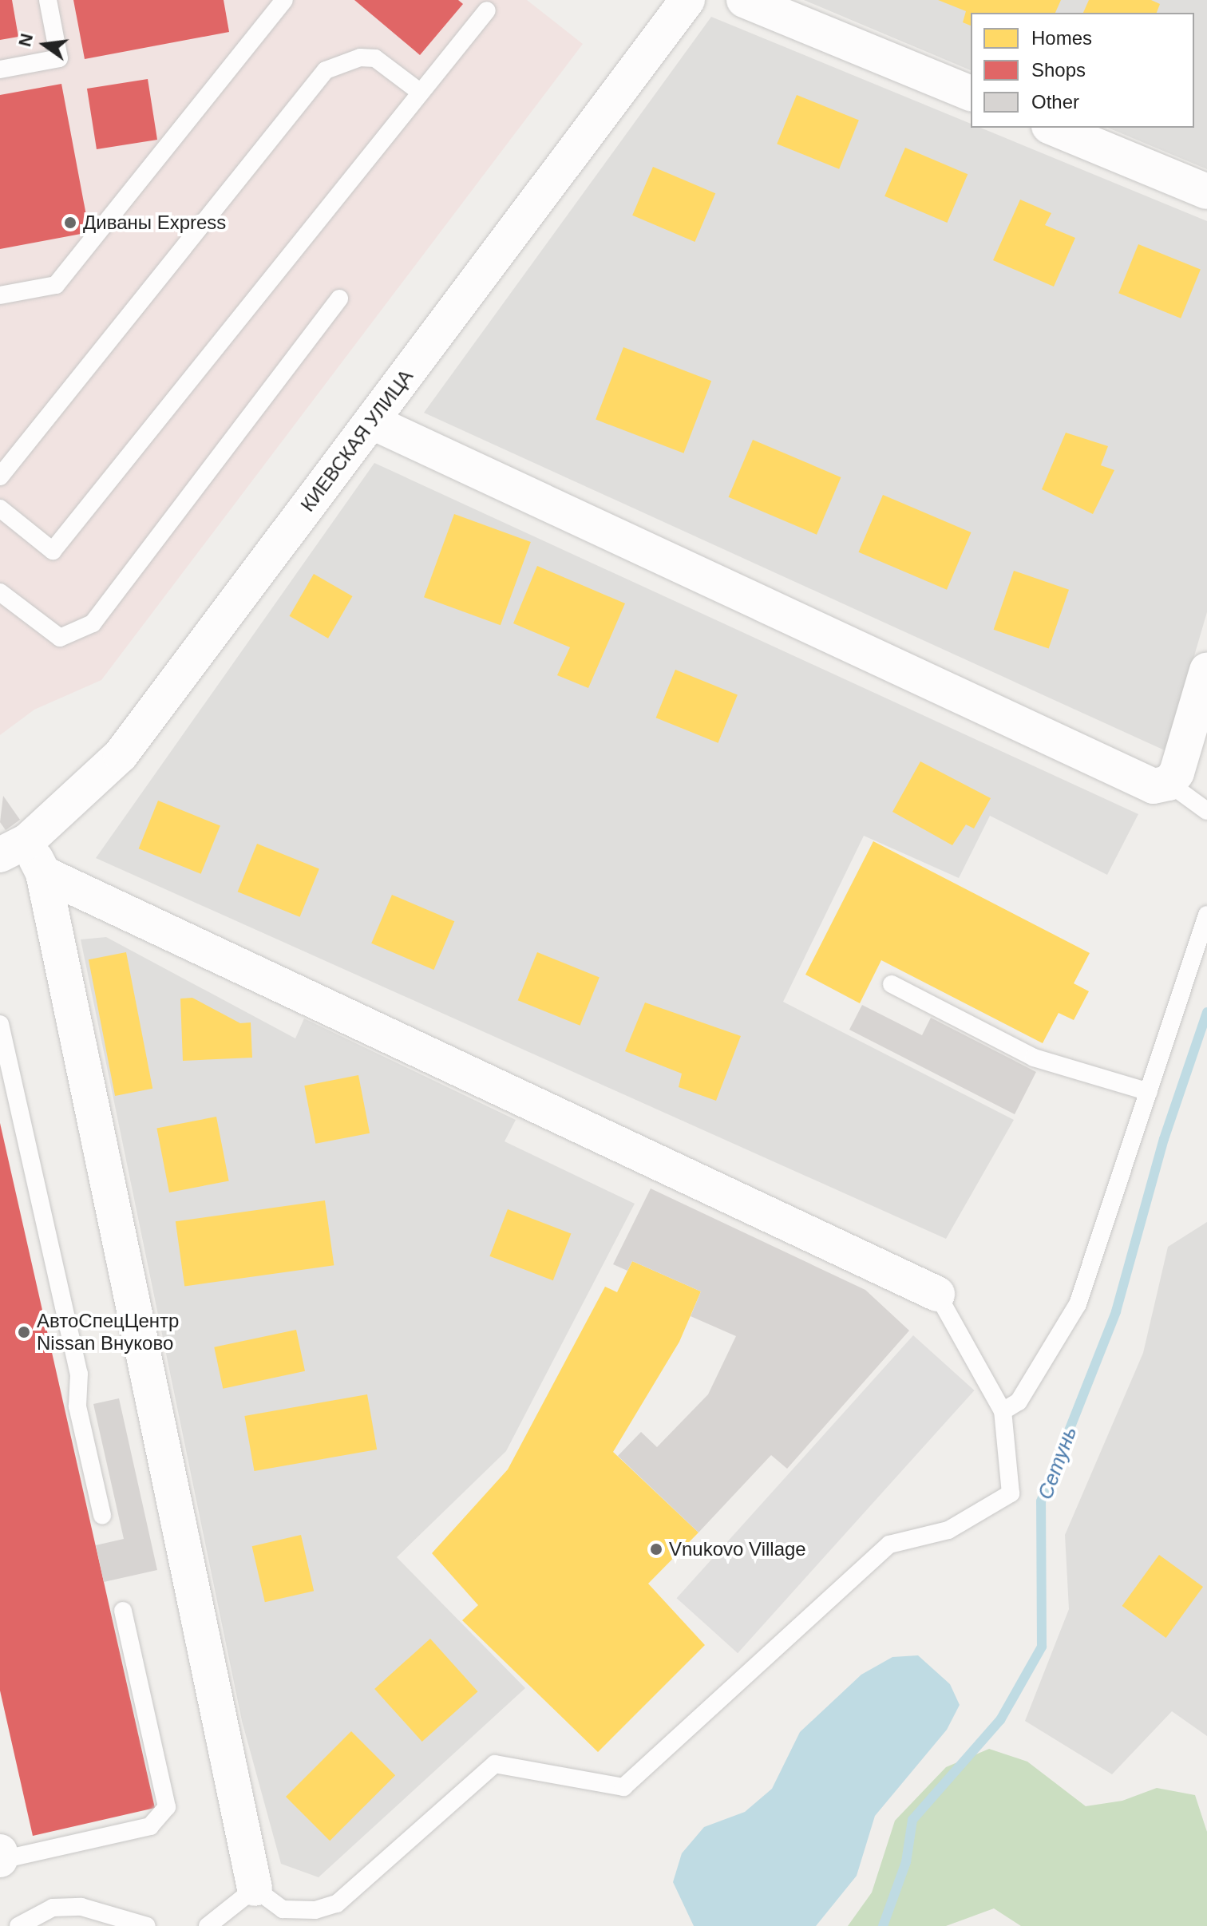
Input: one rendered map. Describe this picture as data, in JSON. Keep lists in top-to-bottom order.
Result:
{
  "streets": {
    "street": ["КИЕВСКАЯ УЛИЦА"]
  },
  "water": ["Сетунь"],
  "places": ["Диваны Express", "АвтоСпецЦентр Nissan Внуково", "Vnukovo Village"],
  "legend": ["Homes", "Shops", "Other"],
  "north": "left"
}
